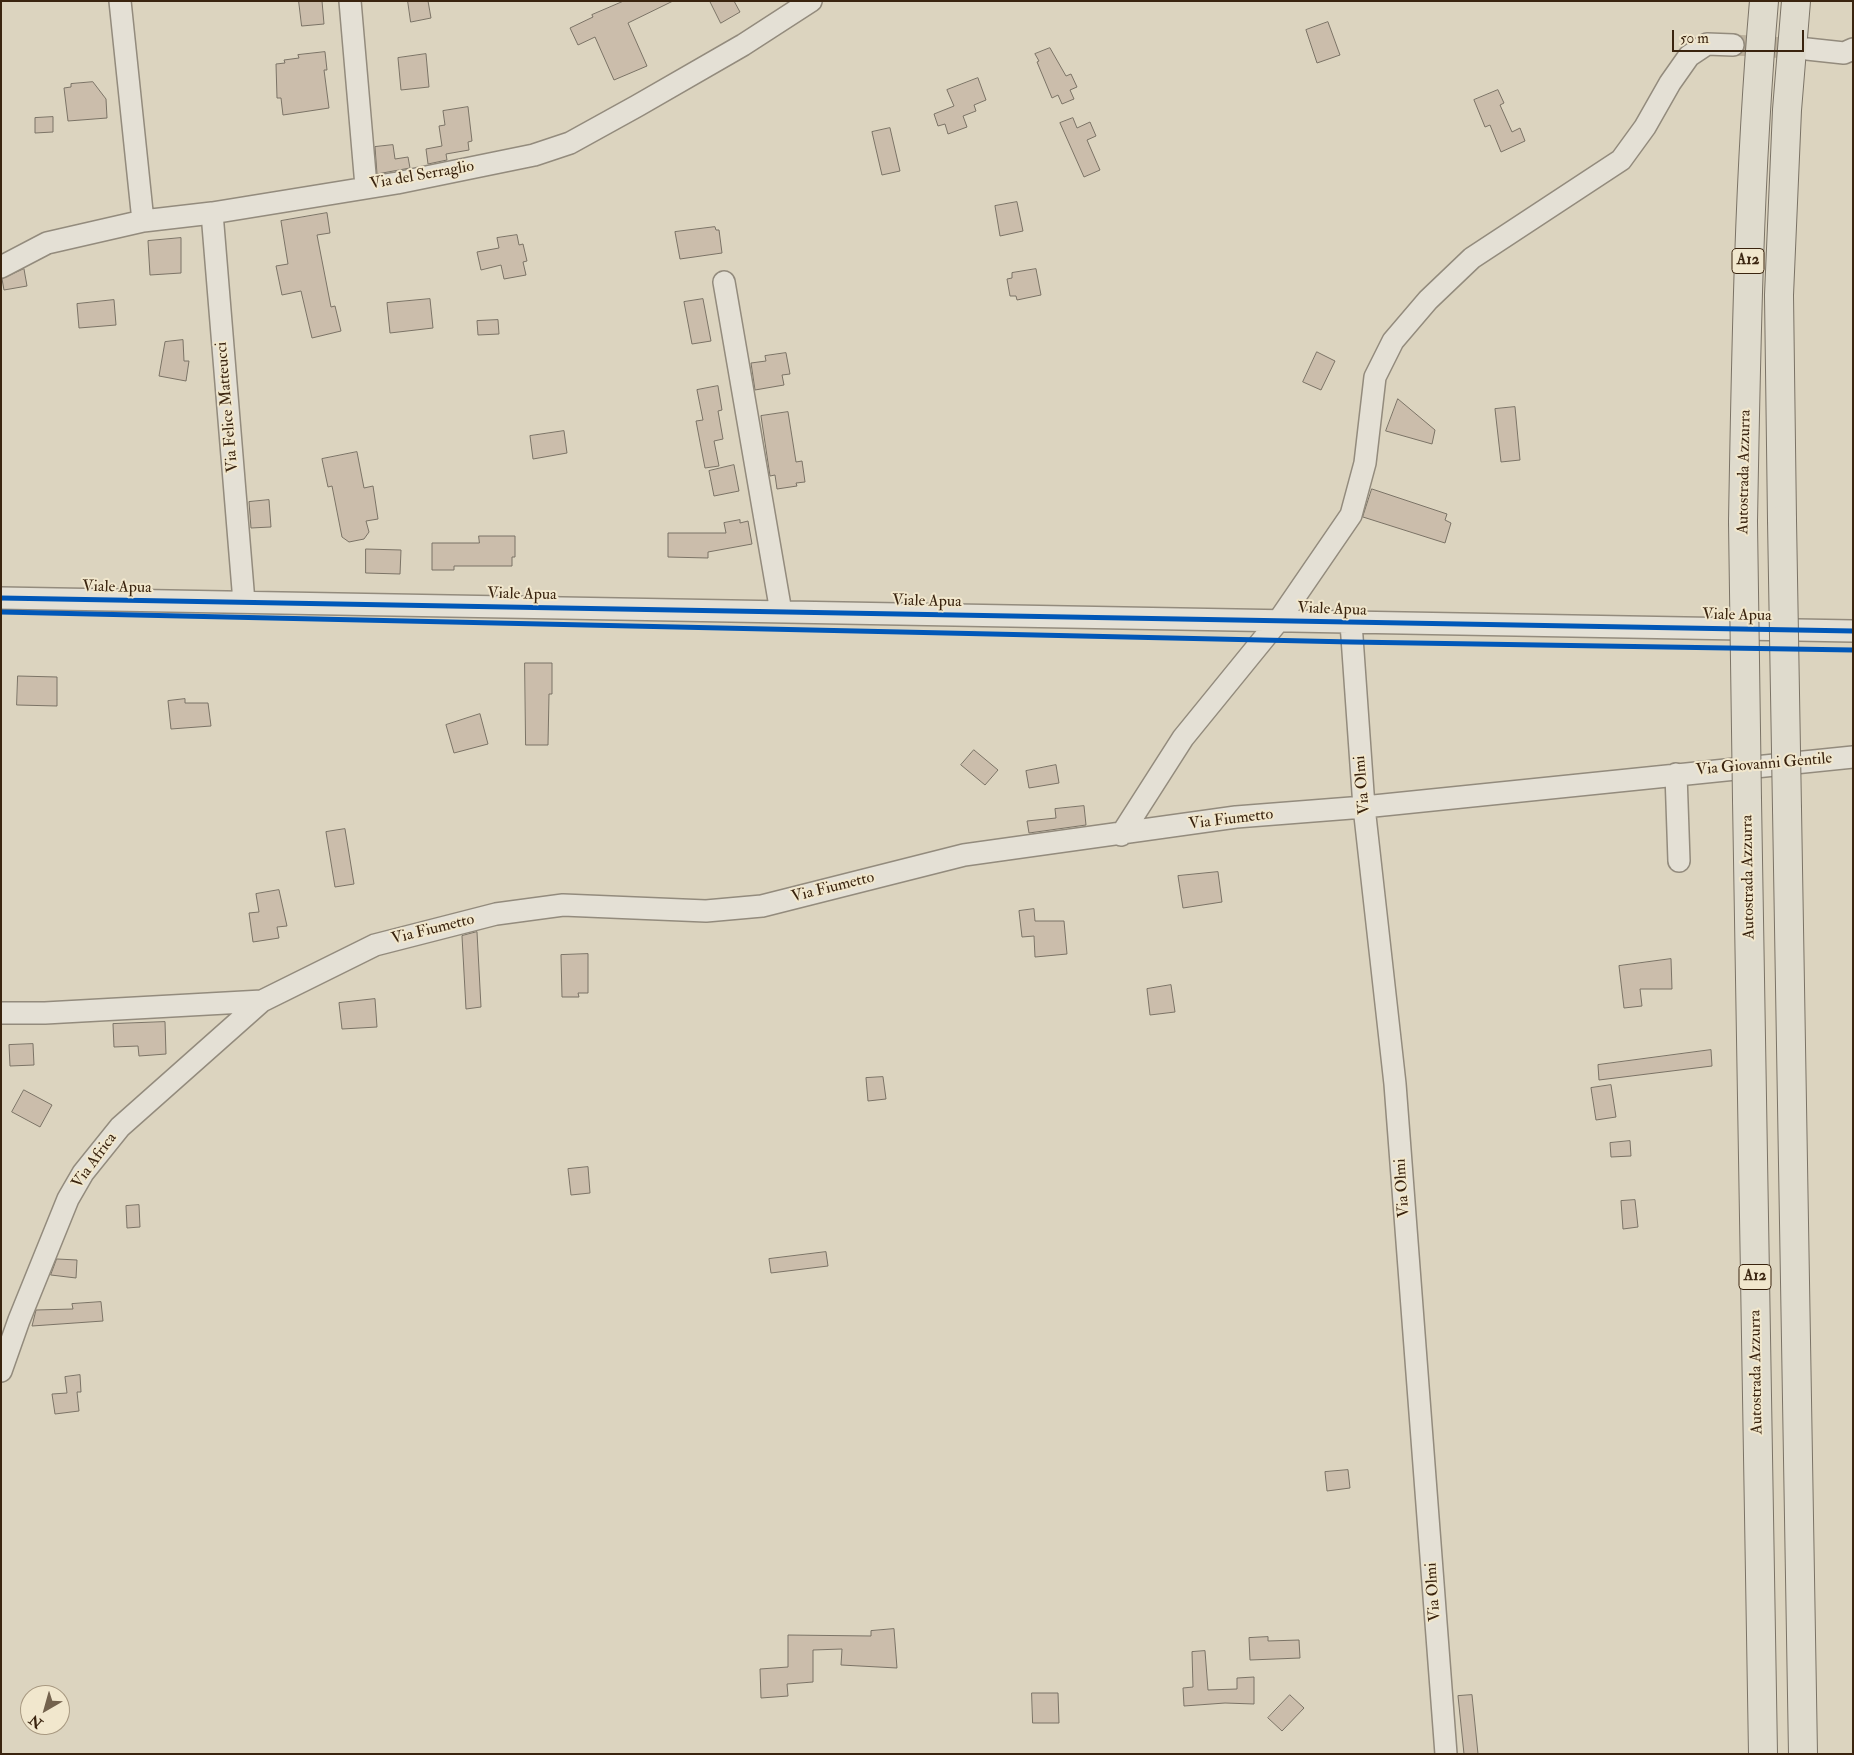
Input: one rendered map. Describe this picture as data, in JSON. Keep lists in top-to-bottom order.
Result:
{
  "streets": {
    "highway": ["A12", "Autostrada Azzurra"],
    "street": [
      "Via del Serraglio",
      "Via Felice Matteucci",
      "Viale Apua",
      "Via Giovanni Gentile",
      "Via Olmi",
      "Via Fiumetto",
      "Via Africa"
    ]
  },
  "crossings": [
    ["Via del Serraglio", "Via Felice Matteucci"],
    ["Via Felice Matteucci", "Viale Apua"],
    ["Viale Apua", "Via Olmi"],
    ["Via Giovanni Gentile", "Via Fiumetto"],
    ["Via Olmi", "Via Fiumetto"],
    ["Via Fiumetto", "Via Africa"]
  ],
  "scale_bar": "50 m",
  "north": "bottom left"
}
